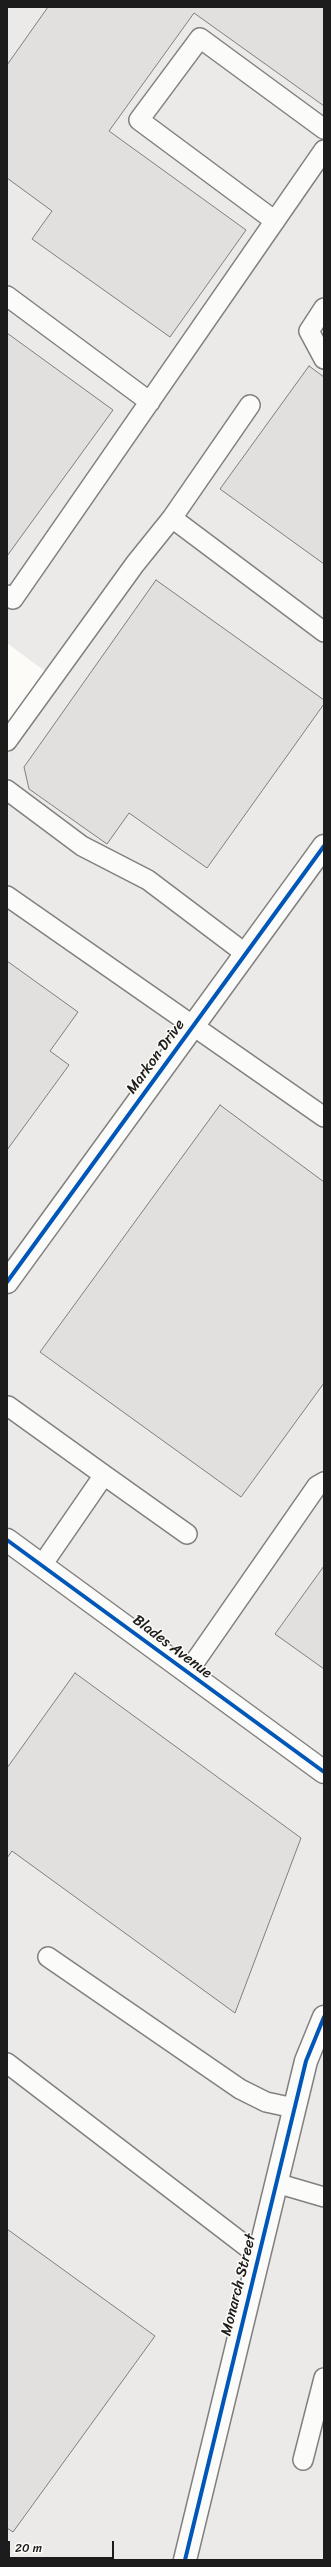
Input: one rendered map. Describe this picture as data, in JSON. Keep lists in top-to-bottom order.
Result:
{
  "streets": {
    "street": ["Markon Drive", "Blades Avenue", "Monarch Street"]
  },
  "scale_bar": "20 m"
}
